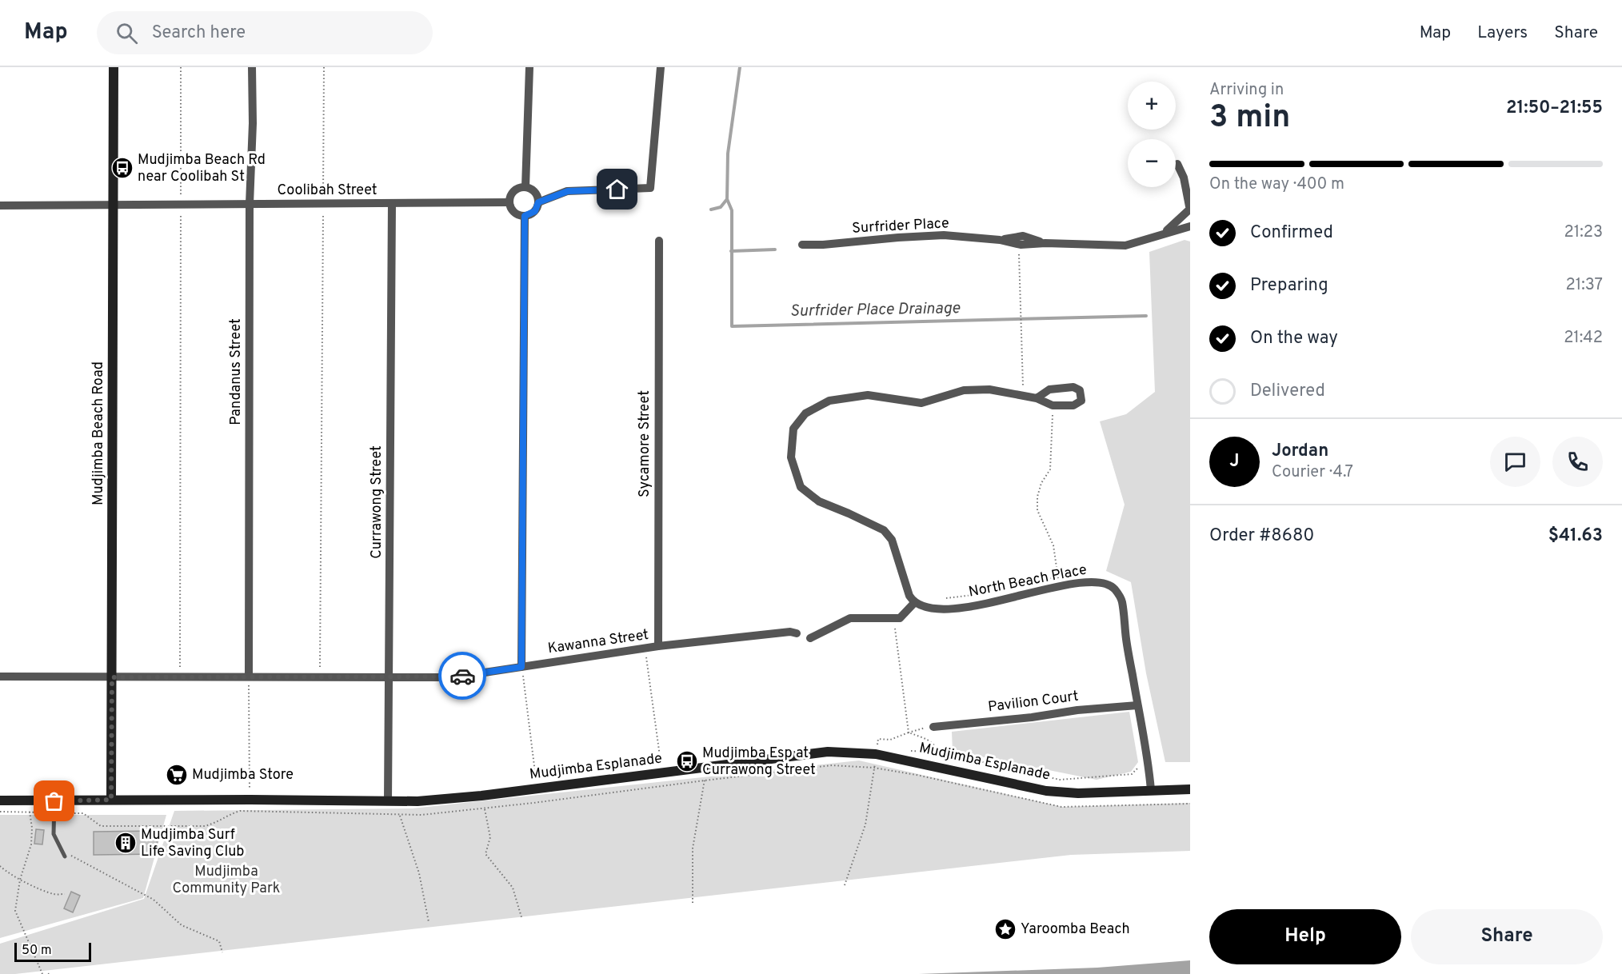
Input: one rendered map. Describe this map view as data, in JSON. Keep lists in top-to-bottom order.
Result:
{
  "streets": {
    "street": [
      "Coolibah Street",
      "Surfrider Place",
      "Pandanus Street",
      "Mudjimba Beach Road",
      "Sycamore Street",
      "Currawong Street",
      "North Beach Place",
      "Kawanna Street",
      "Pavilion Court",
      "Mudjimba Esplanade"
    ]
  },
  "crossings": [
    ["Coolibah Street", "Pandanus Street"],
    ["Coolibah Street", "Mudjimba Beach Road"],
    ["Coolibah Street", "Currawong Street"],
    ["Pandanus Street", "Kawanna Street"],
    ["Mudjimba Beach Road", "Kawanna Street"],
    ["Mudjimba Beach Road", "Mudjimba Esplanade"],
    ["Sycamore Street", "Kawanna Street"],
    ["Currawong Street", "Kawanna Street"],
    ["Currawong Street", "Mudjimba Esplanade"],
    ["North Beach Place", "Pavilion Court"],
    ["North Beach Place", "Mudjimba Esplanade"]
  ],
  "water": ["Surfrider Place Drainage"],
  "parks": ["Mudjimba Community Park"],
  "places": {
    "bus stop": ["Mudjimba Beach Rd near Coolibah St", "Mudjimba Esp at Currawong Street"],
    "supermarket": ["Mudjimba Store"],
    "building": ["Mudjimba Surf Life Saving Club"],
    "place": ["Yaroomba Beach"]
  },
  "scale_bar": "50 m",
  "page": {
    "header": "Map",
    "search": "Search here",
    "nav": ["Map", "Layers", "Share"],
    "heading": ["3 min", "Arriving in", "21:50–21:55"],
    "panel": [
      "Jordan",
      "Courier · 4.7",
      "Order #8680",
      "$41.63"
    ],
    "map_buttons": ["+", "−"],
    "bar": "On the way · 400 m",
    "list": [
      ["Confirmed", "21:23"],
      ["Preparing", "21:37"],
      ["On the way", "21:42"],
      "Delivered"
    ],
    "round": "J",
    "buttons": ["Help", "Share"],
    "scale": "50 m"
  }
}
